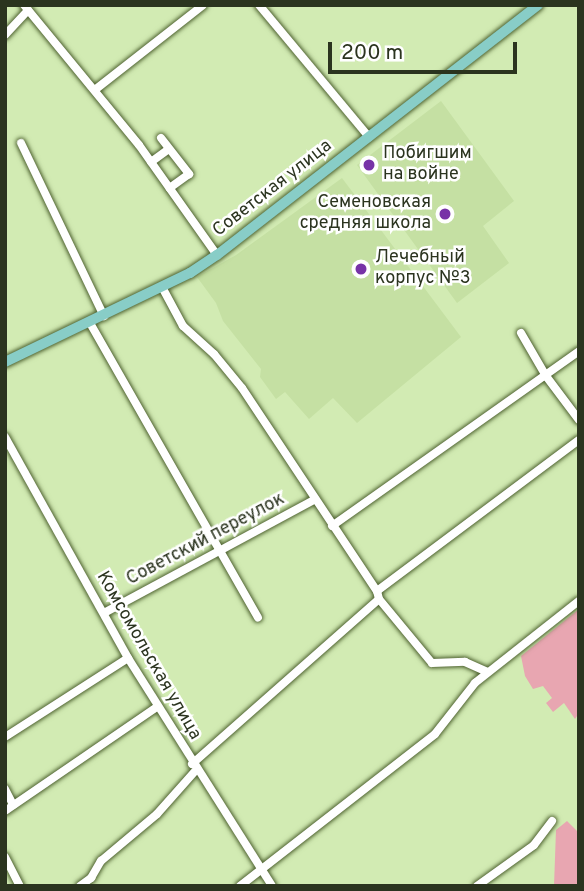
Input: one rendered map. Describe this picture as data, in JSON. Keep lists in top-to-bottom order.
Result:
{
  "streets": {
    "main road": ["Советская улица"],
    "street": ["Советский переулок", "Комсомольская улица"]
  },
  "crossings": [
    ["Советская улица", "Советский переулок"],
    ["Советский переулок", "Комсомольская улица"]
  ],
  "places": ["Побигшим на войне", "Семеновская средняя школа", "Лечебный корпус №3"],
  "scale_bar": "200 m"
}
